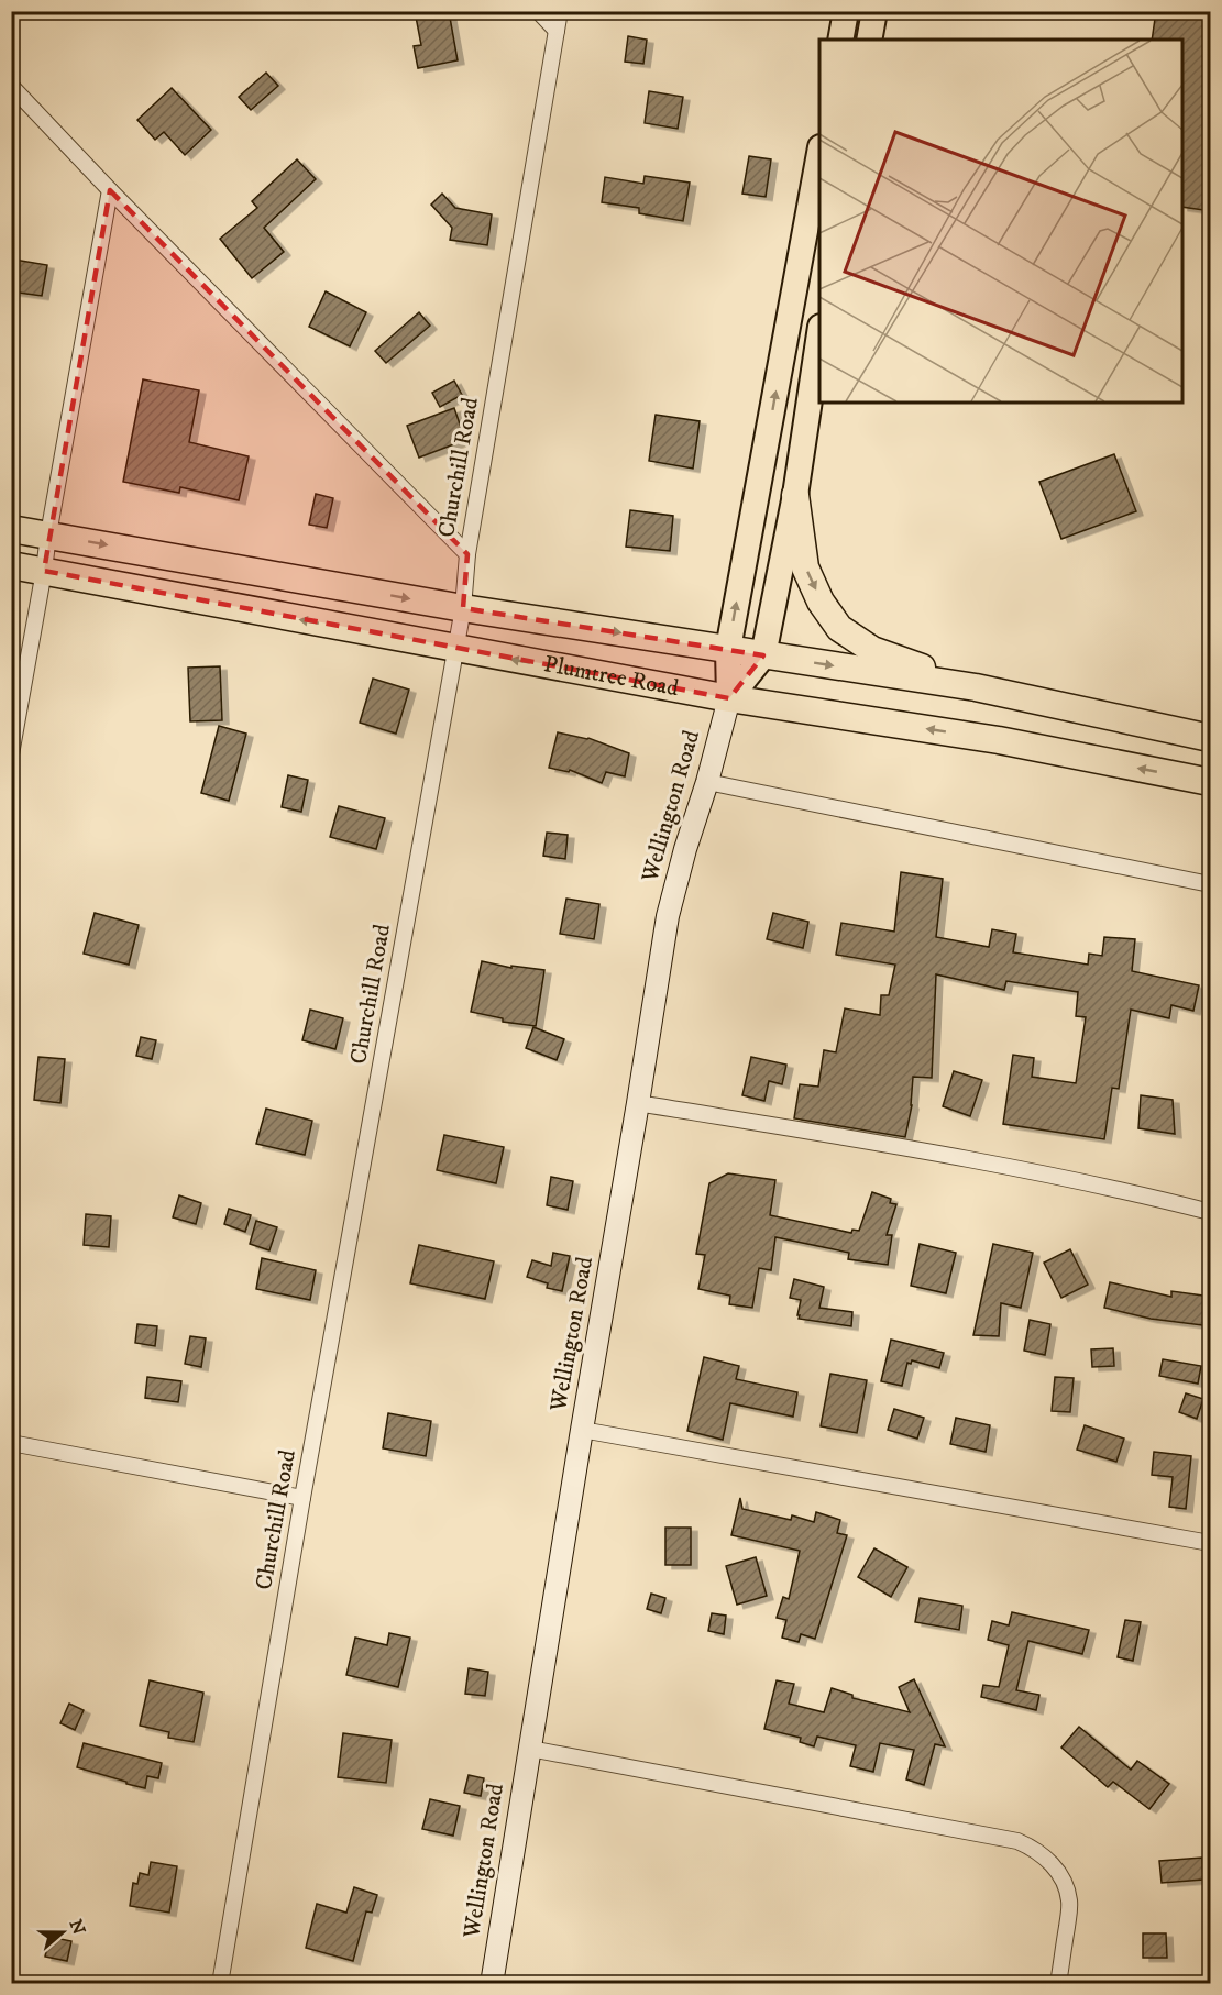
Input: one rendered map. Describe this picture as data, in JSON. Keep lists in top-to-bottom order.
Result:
{
  "streets": {
    "highway": ["Plumtree Road"],
    "main road": ["Wellington Road"],
    "street": ["Churchill Road"]
  },
  "crossings": [
    ["Churchill Road", "Plumtree Road"],
    ["Plumtree Road", "Wellington Road"]
  ],
  "north": "right"
}
